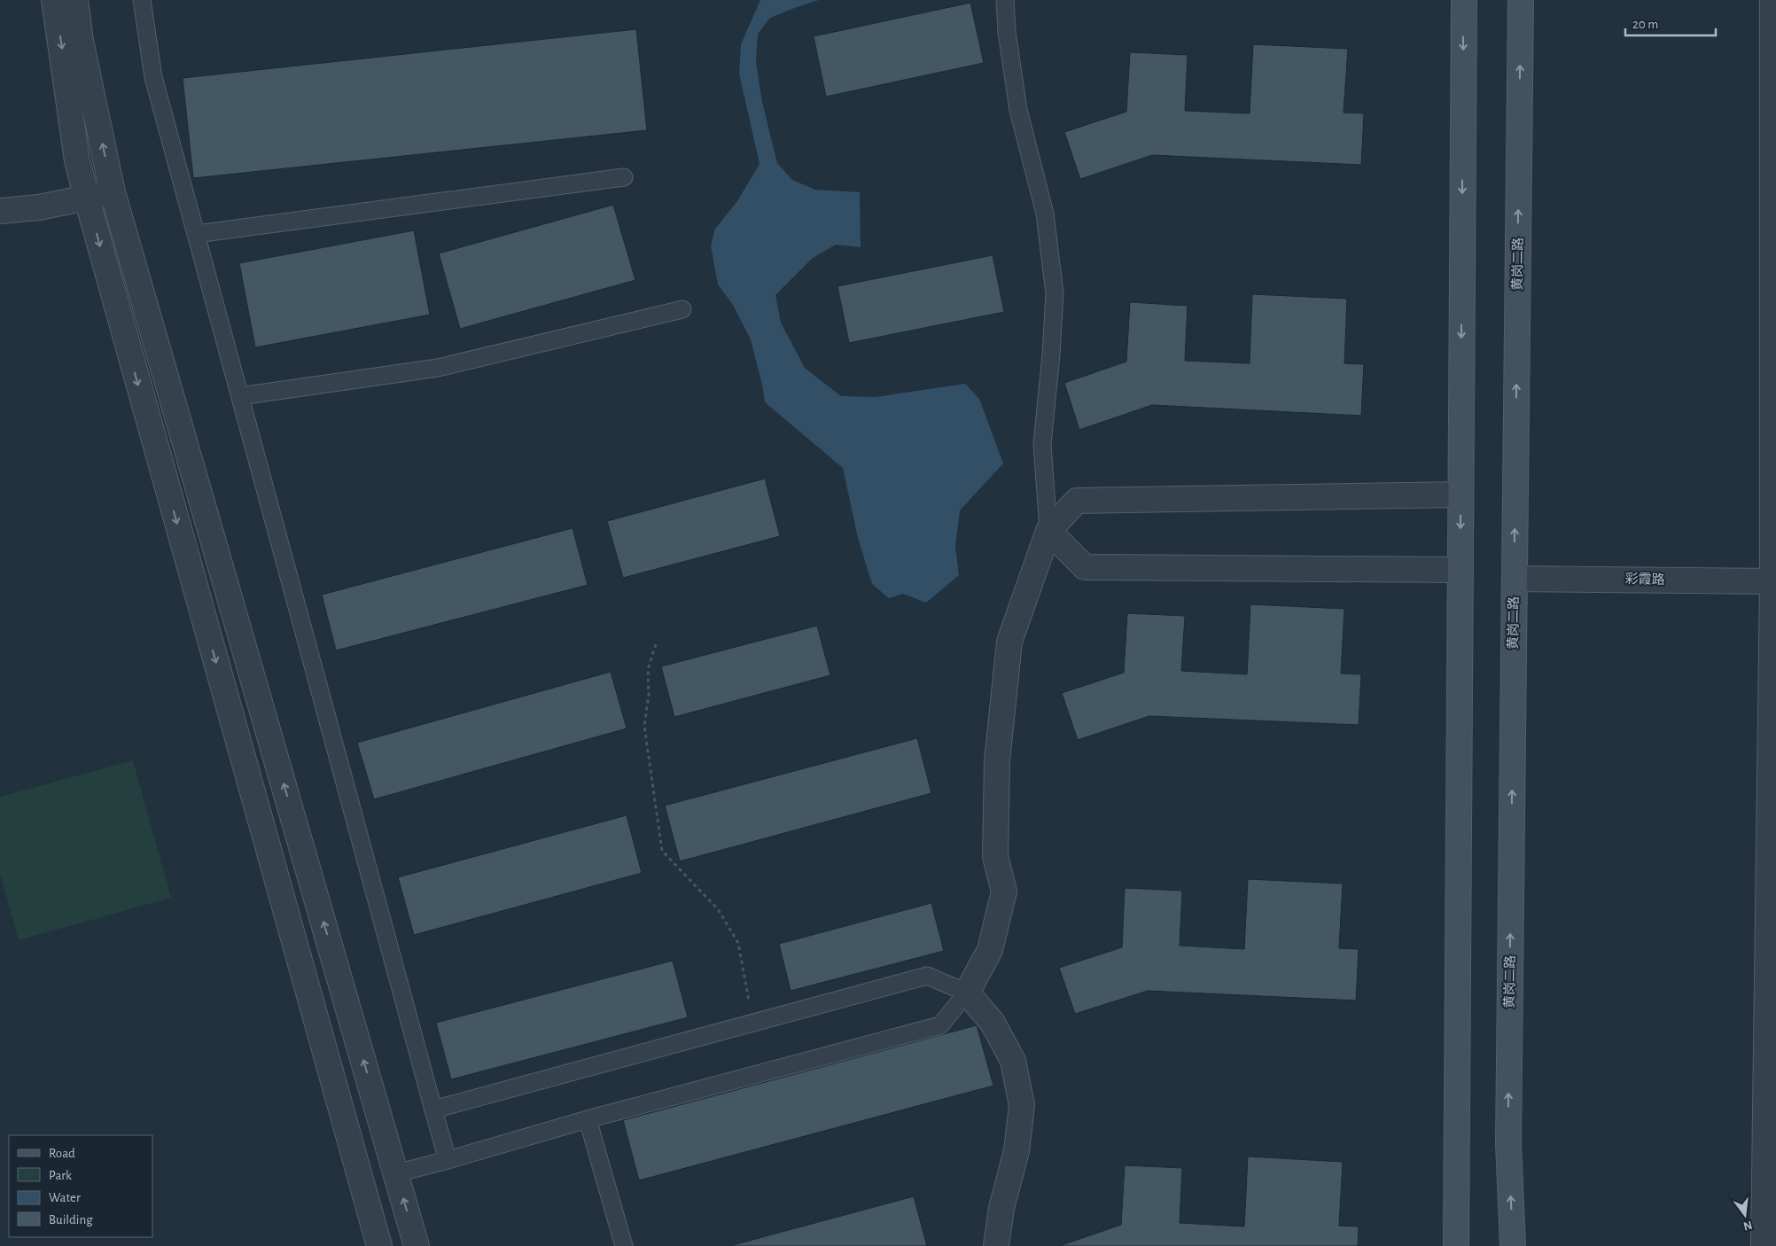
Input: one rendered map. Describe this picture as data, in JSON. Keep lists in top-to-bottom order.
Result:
{
  "streets": {
    "main road": ["黄岗二路"],
    "street": ["彩霞路"]
  },
  "crossings": [
    ["黄岗二路", "彩霞路"]
  ],
  "legend": [
    "Road",
    "Park",
    "Water",
    "Building"
  ],
  "scale_bar": "20 m",
  "north": "bottom"
}
